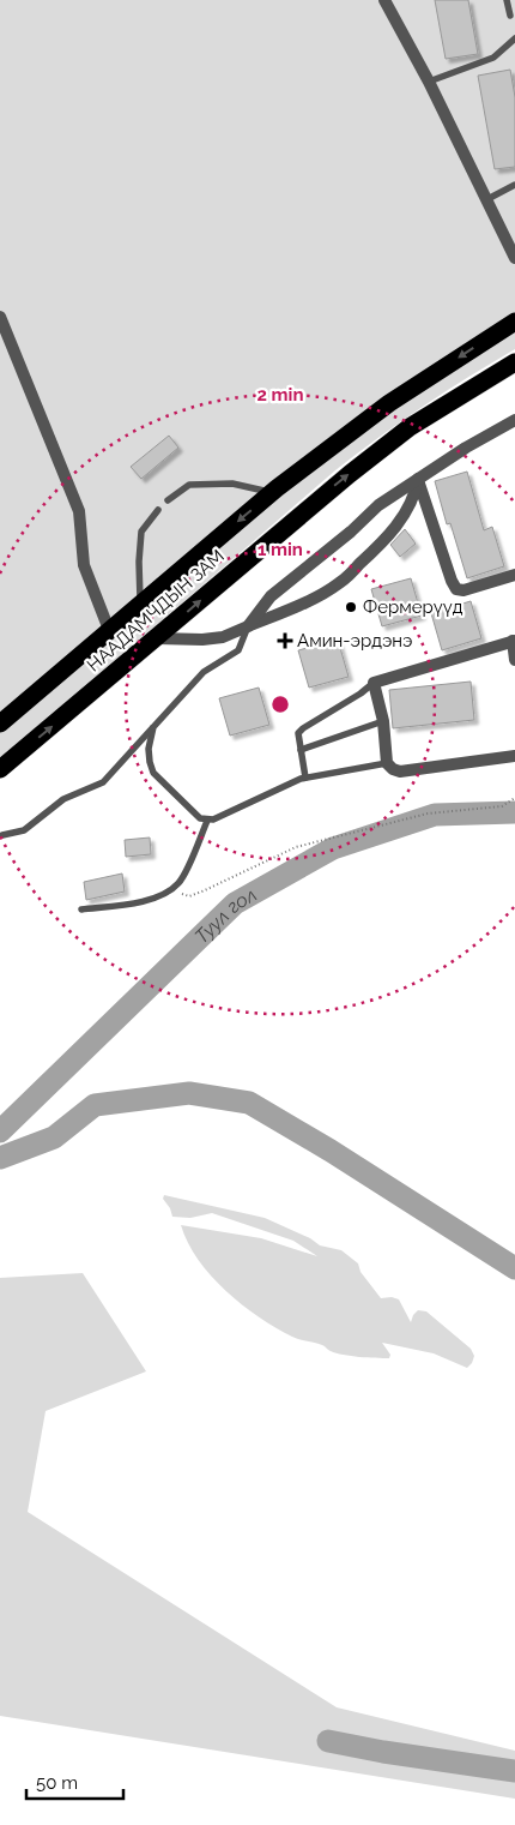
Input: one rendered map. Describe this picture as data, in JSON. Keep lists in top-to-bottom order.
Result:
{
  "streets": {
    "highway": ["НААДАМЧДЫН ЗАМ"]
  },
  "water": ["Туул гол"],
  "places": {
    "other": ["Фермерүүд"],
    "health": ["Амин-эрдэнэ"]
  },
  "scale_bar": "50 m",
  "rings": ["2 min", "1 min"]
}
